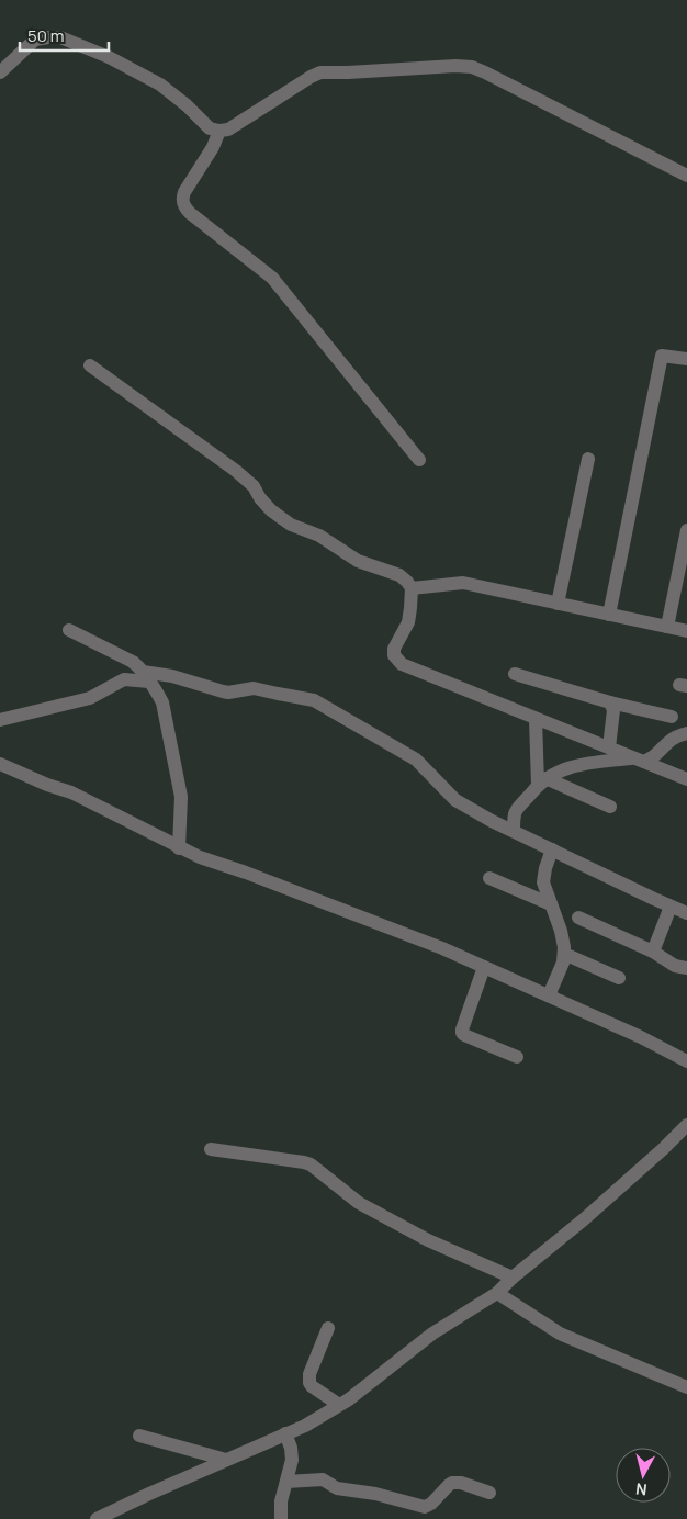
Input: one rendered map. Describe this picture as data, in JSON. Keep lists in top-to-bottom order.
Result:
{
  "scale_bar": "50 m",
  "north": "bottom"
}
